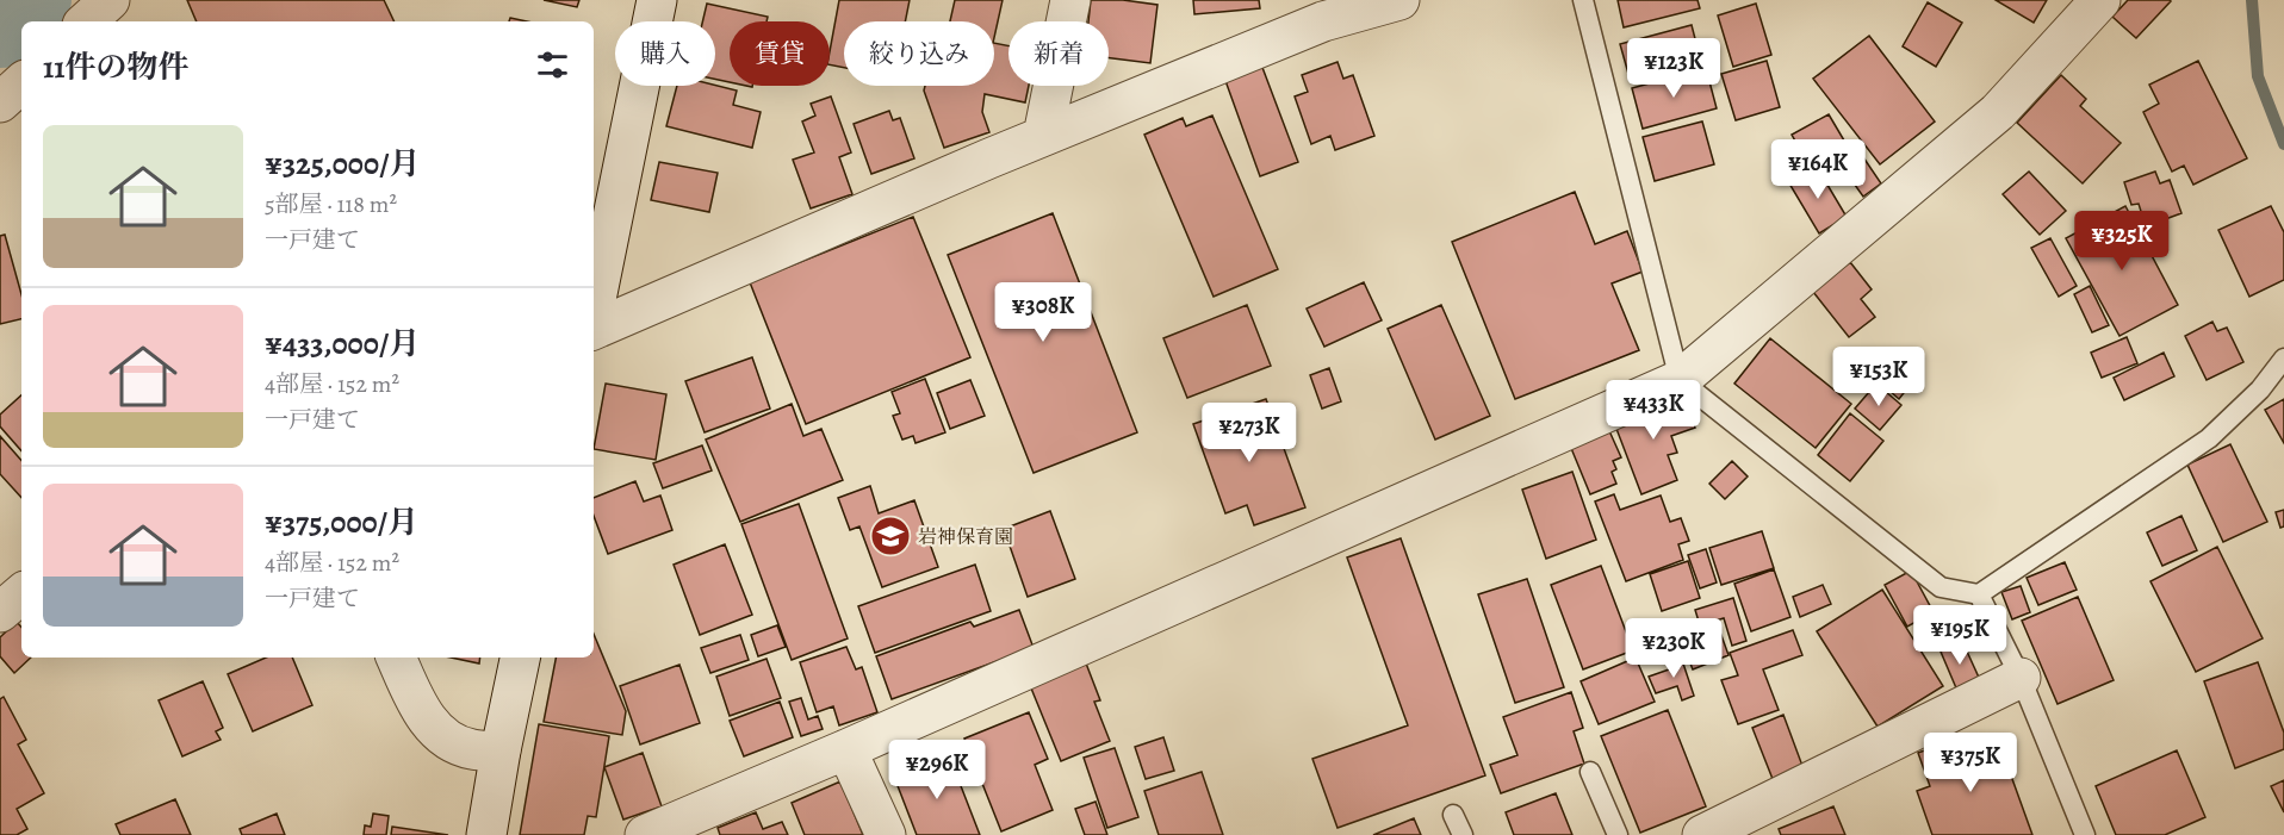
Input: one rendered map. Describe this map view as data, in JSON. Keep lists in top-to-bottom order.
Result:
{
  "places": {
    "school or university": ["岩神保育園"]
  },
  "page": {
    "chip": [
      "購入",
      "賃貸",
      "絞り込み",
      "新着"
    ],
    "heading": "11件の物件",
    "price": [
      "¥123K",
      "¥164K",
      "¥325K",
      "¥308K",
      "¥153K",
      "¥433K",
      "¥273K",
      "¥195K",
      "¥230K",
      "¥375K",
      "¥296K"
    ],
    "list": [
      {
        "name": "¥325,000/月",
        "note": "5部屋 · 118 m² · 一戸建て"
      },
      {
        "name": "¥433,000/月",
        "note": "4部屋 · 152 m² · 一戸建て"
      },
      {
        "name": "¥375,000/月",
        "note": "4部屋 · 152 m² · 一戸建て"
      }
    ]
  }
}
